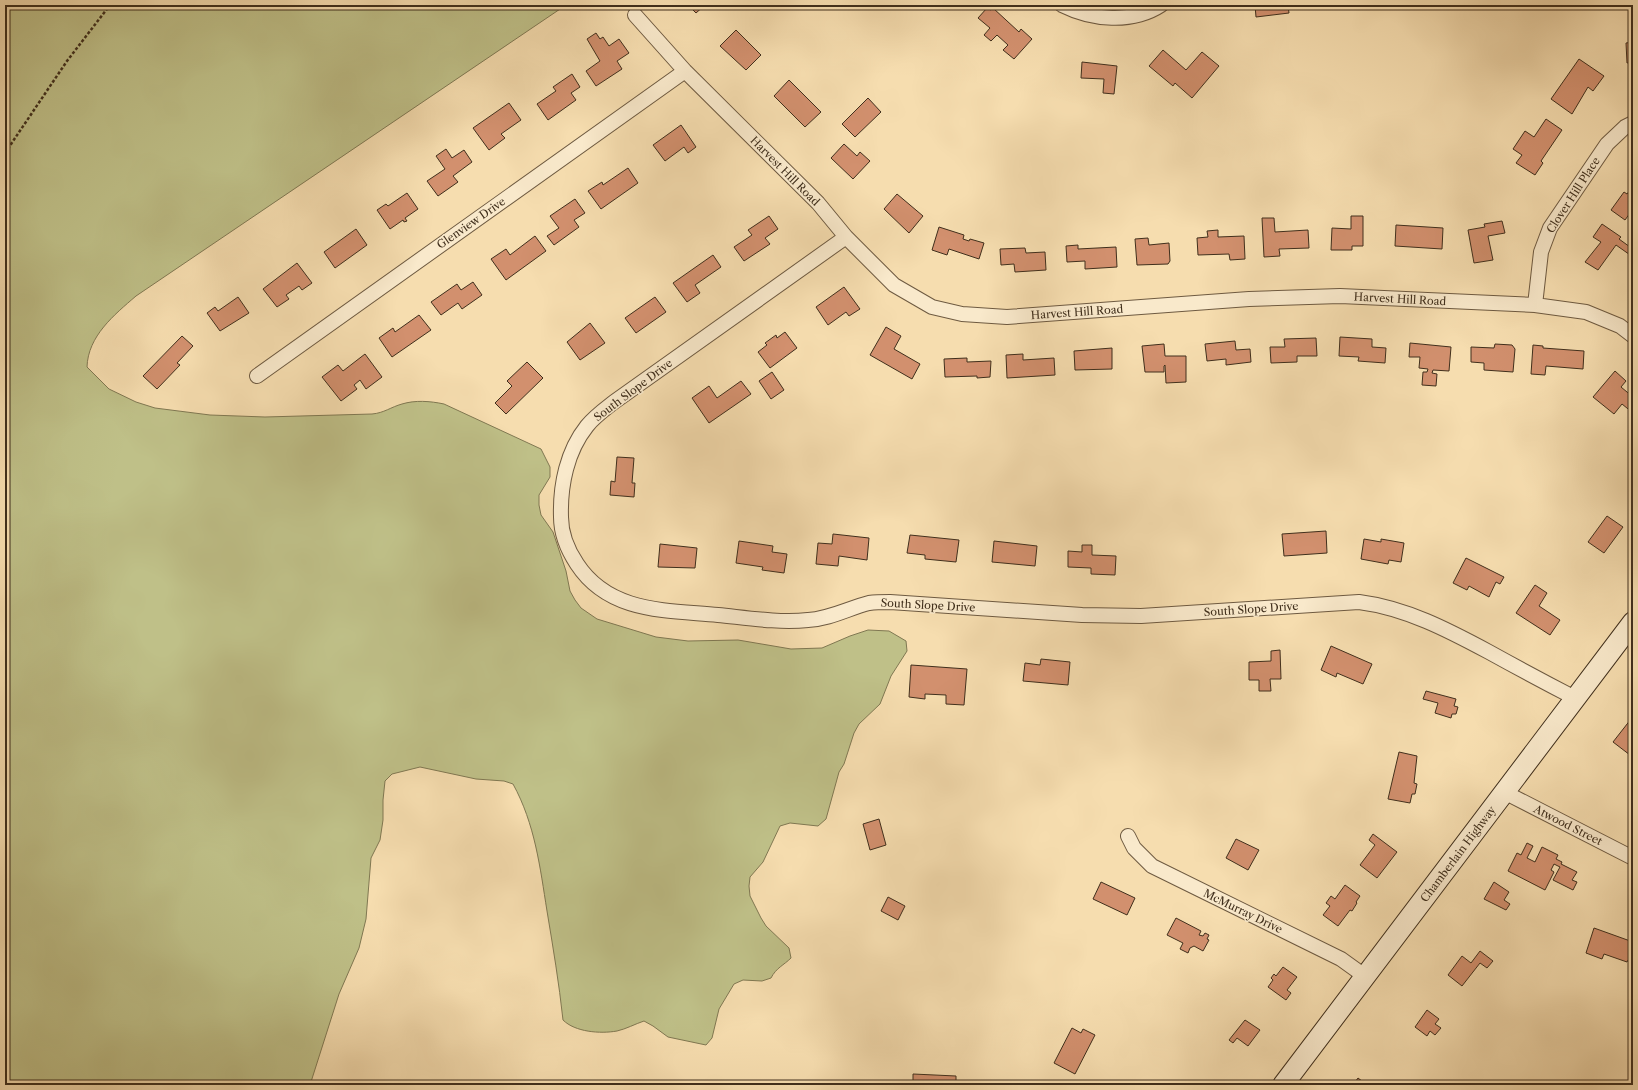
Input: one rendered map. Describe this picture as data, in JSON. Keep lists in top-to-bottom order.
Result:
{
  "streets": {
    "main road": ["Chamberlain Highway"],
    "street": [
      "Harvest Hill Road",
      "Clover Hill Place",
      "Glenview Drive",
      "South Slope Drive",
      "Atwood Street",
      "McMurray Drive"
    ]
  },
  "crossings": [
    ["Harvest Hill Road", "Clover Hill Place"],
    ["Harvest Hill Road", "Glenview Drive"],
    ["Harvest Hill Road", "South Slope Drive"],
    ["South Slope Drive", "Chamberlain Highway"],
    ["Atwood Street", "Chamberlain Highway"],
    ["Chamberlain Highway", "McMurray Drive"]
  ]
}
